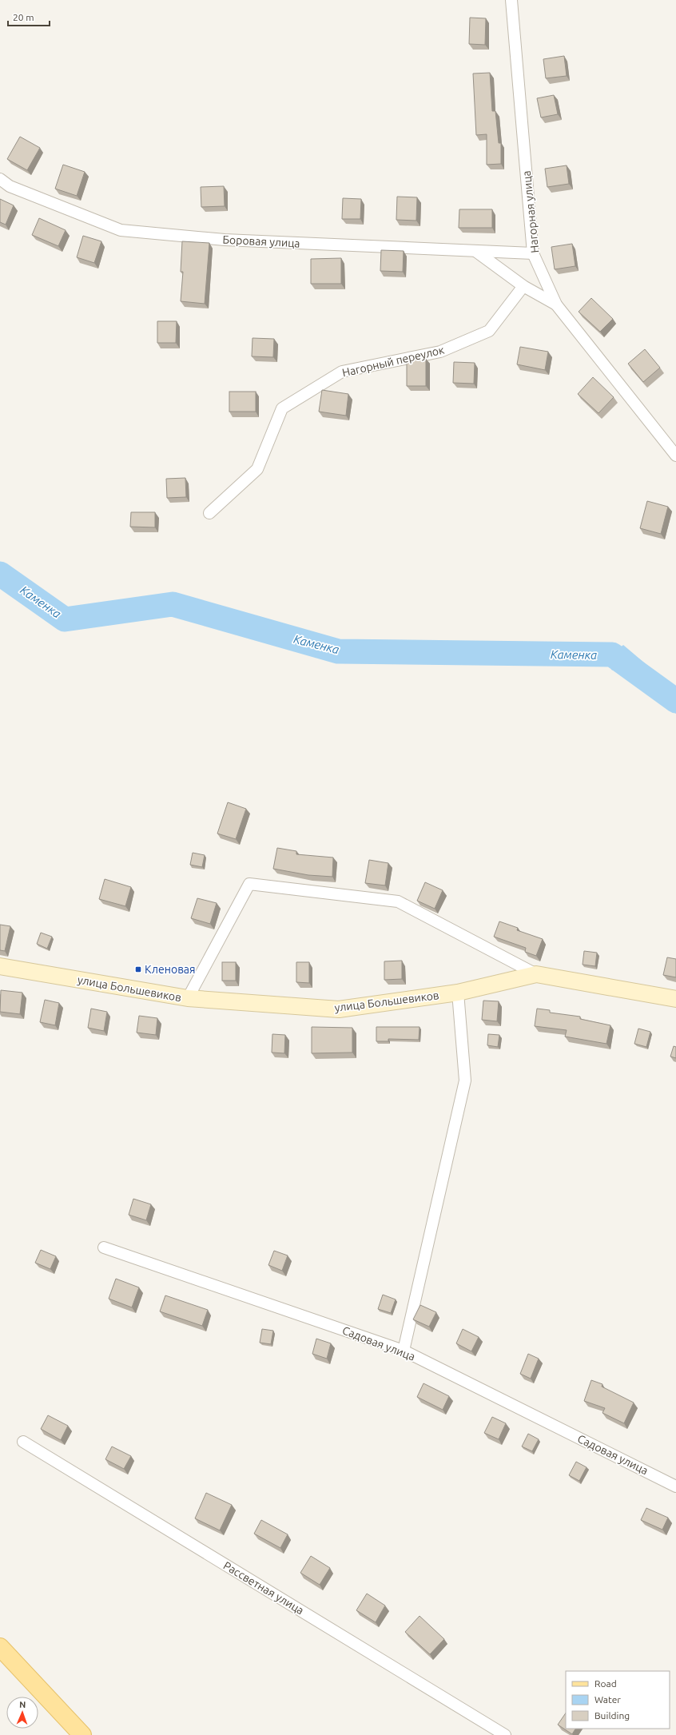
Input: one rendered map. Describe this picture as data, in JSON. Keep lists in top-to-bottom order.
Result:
{
  "streets": {
    "street": [
      "Нагорная улица",
      "Боровая улица",
      "Нагорный переулок",
      "улица Большевиков",
      "Садовая улица",
      "Рассветная улица"
    ]
  },
  "crossings": [
    ["Нагорная улица", "Боровая улица"]
  ],
  "water": ["Каменка"],
  "places": {
    "transit": ["Кленовая"]
  },
  "legend": ["Road", "Water", "Building"],
  "scale_bar": "20 m",
  "north": "top"
}
